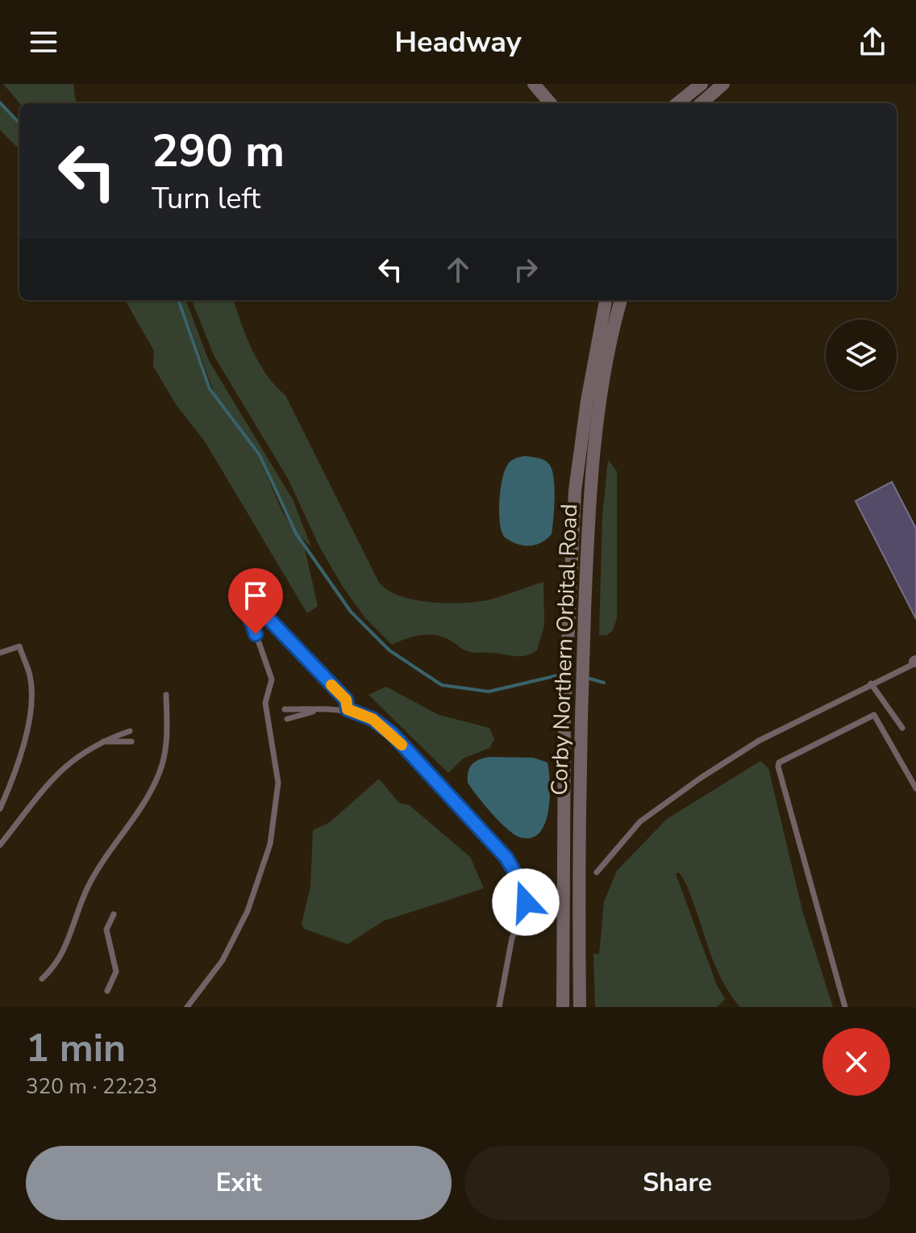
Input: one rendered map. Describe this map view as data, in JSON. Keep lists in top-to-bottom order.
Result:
{
  "streets": {
    "street": ["Corby Northern Orbital Road"]
  },
  "page": {
    "header": "Headway",
    "turn": ["290 m", "Turn left"],
    "heading": ["1 min", "320 m · 22:23"],
    "buttons": ["Exit", "Share"]
  }
}
